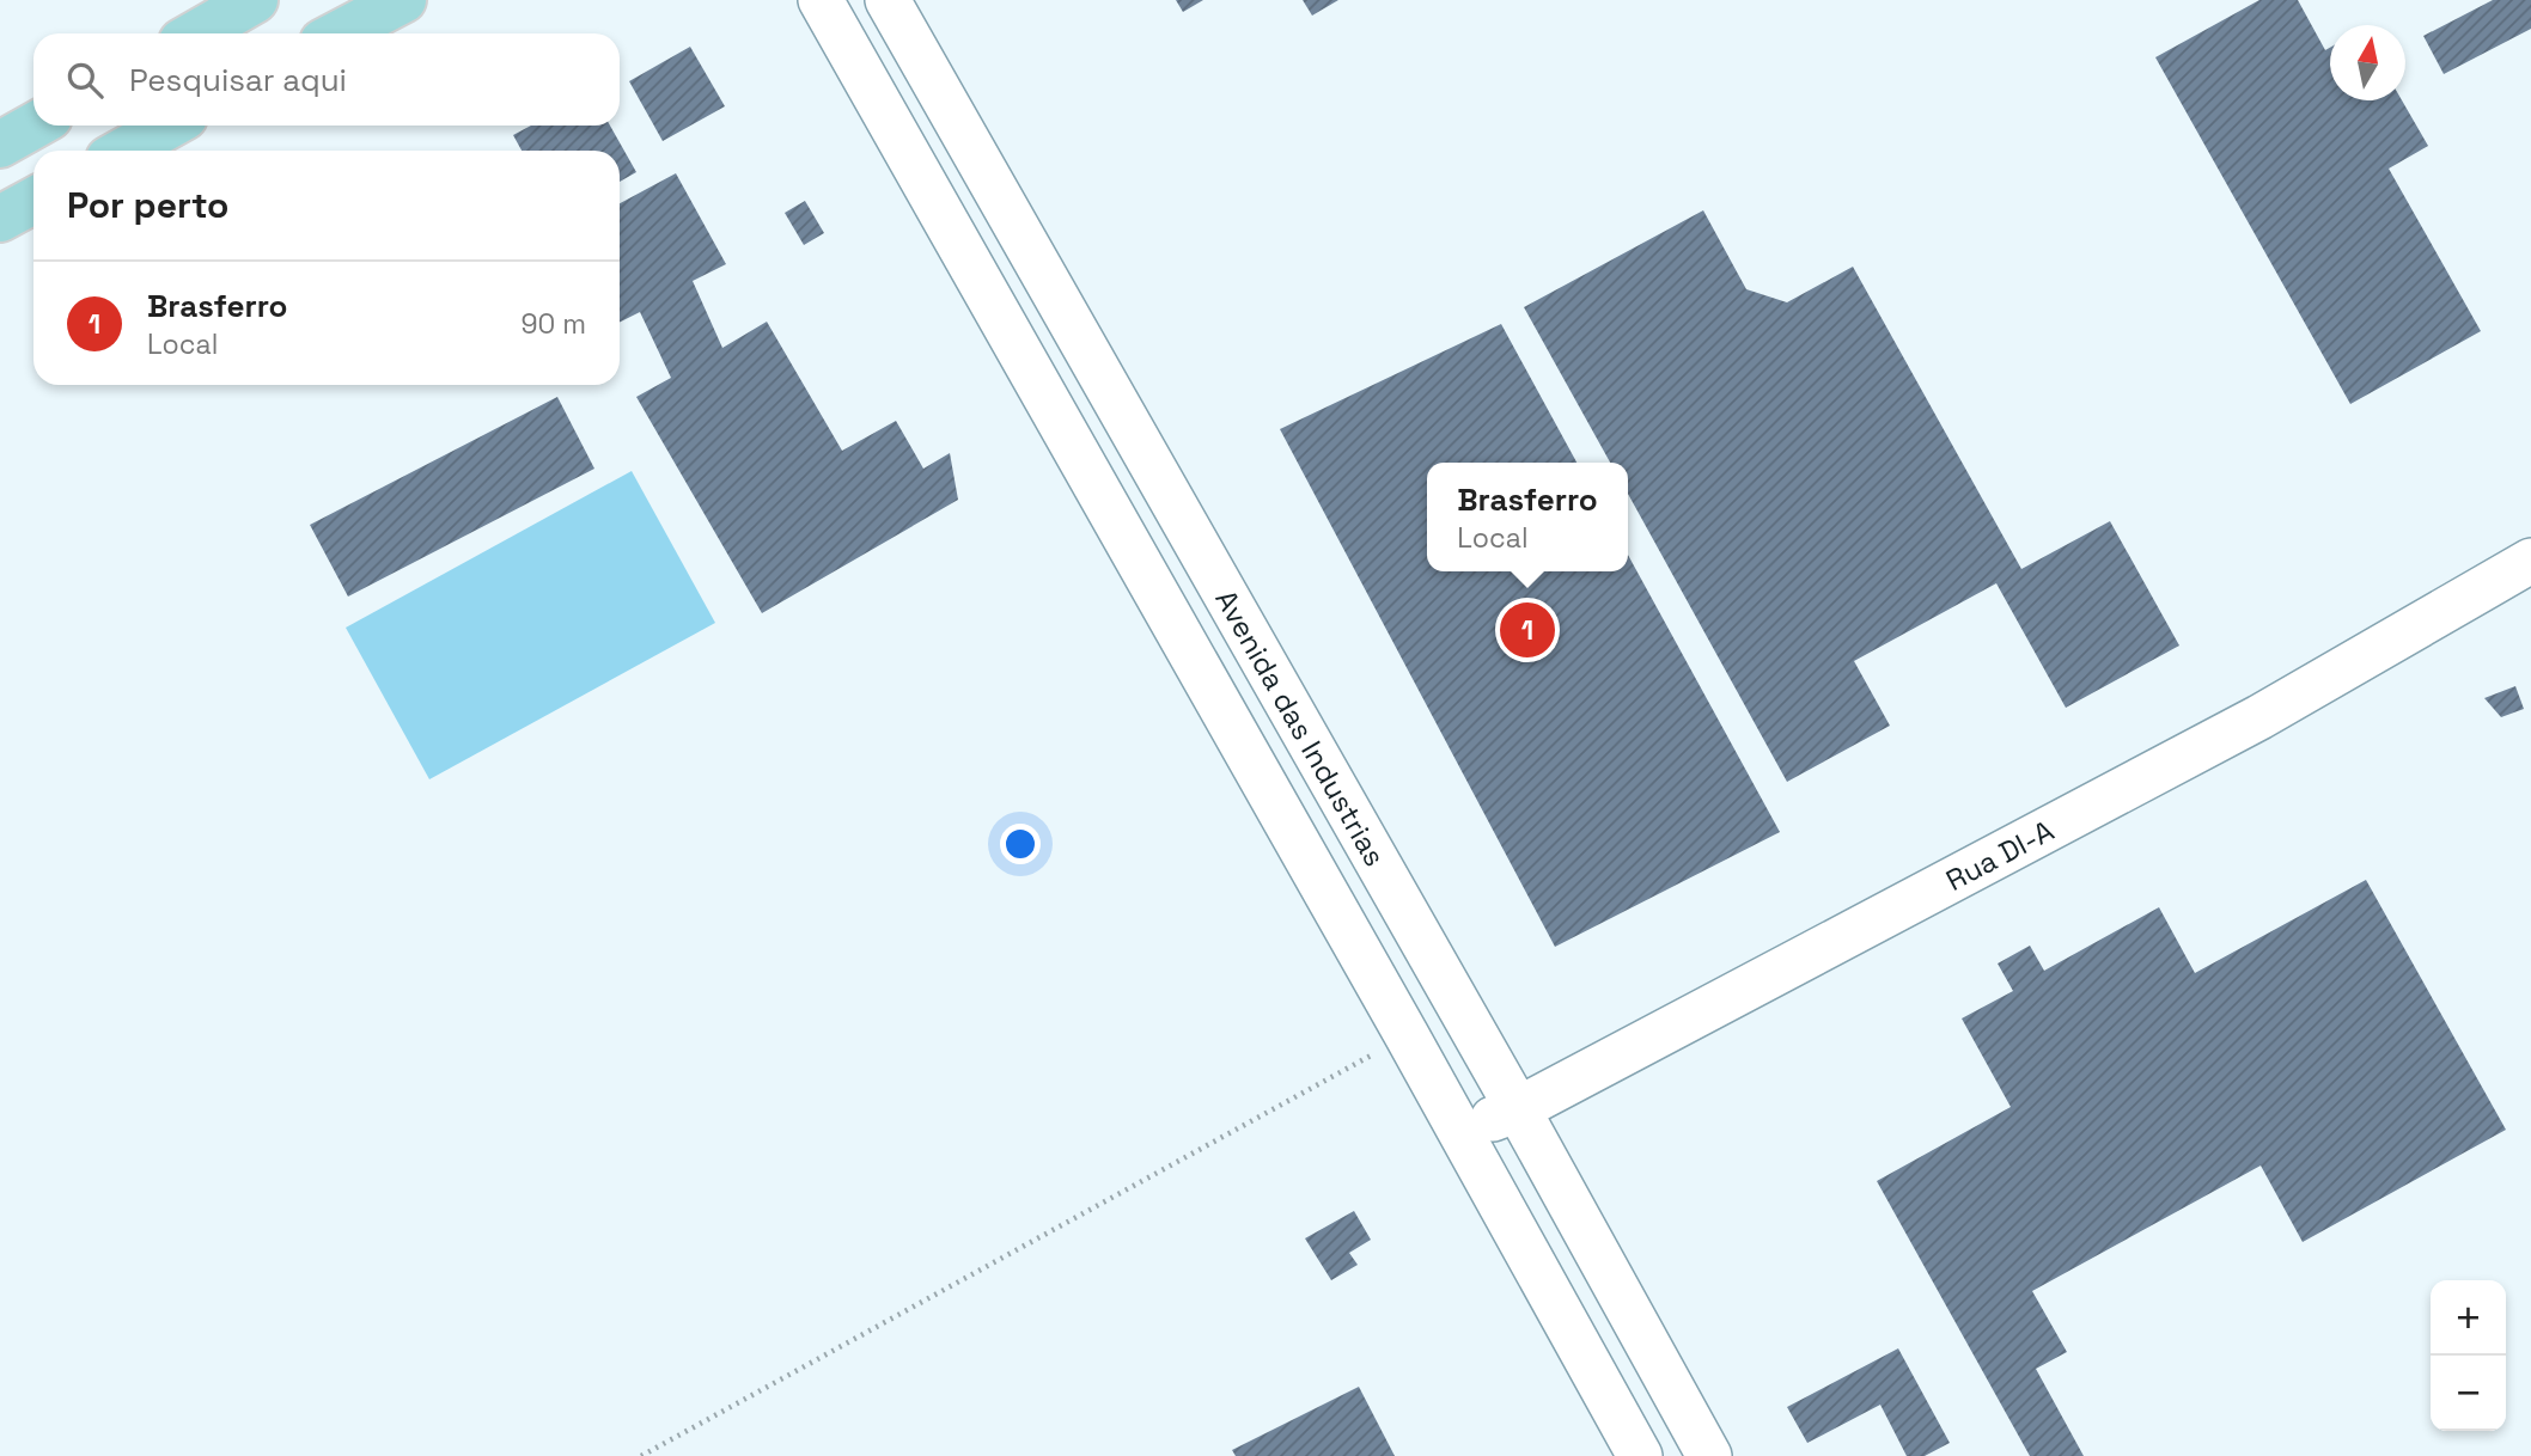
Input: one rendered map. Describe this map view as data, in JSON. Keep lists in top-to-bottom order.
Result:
{
  "streets": {
    "street": ["Avenida das Industrias", "Rua DI-A"]
  },
  "crossings": [
    ["Avenida das Industrias", "Rua DI-A"]
  ],
  "north": "top",
  "page": {
    "search": "Pesquisar aqui",
    "heading": "Por perto",
    "list": [
      {
        "mark": "1",
        "name": "Brasferro",
        "note": "Local",
        "value": "90 m"
      }
    ],
    "popup": ["Brasferro", "Local"],
    "pins": "1",
    "map_buttons": ["+", "−"]
  }
}
